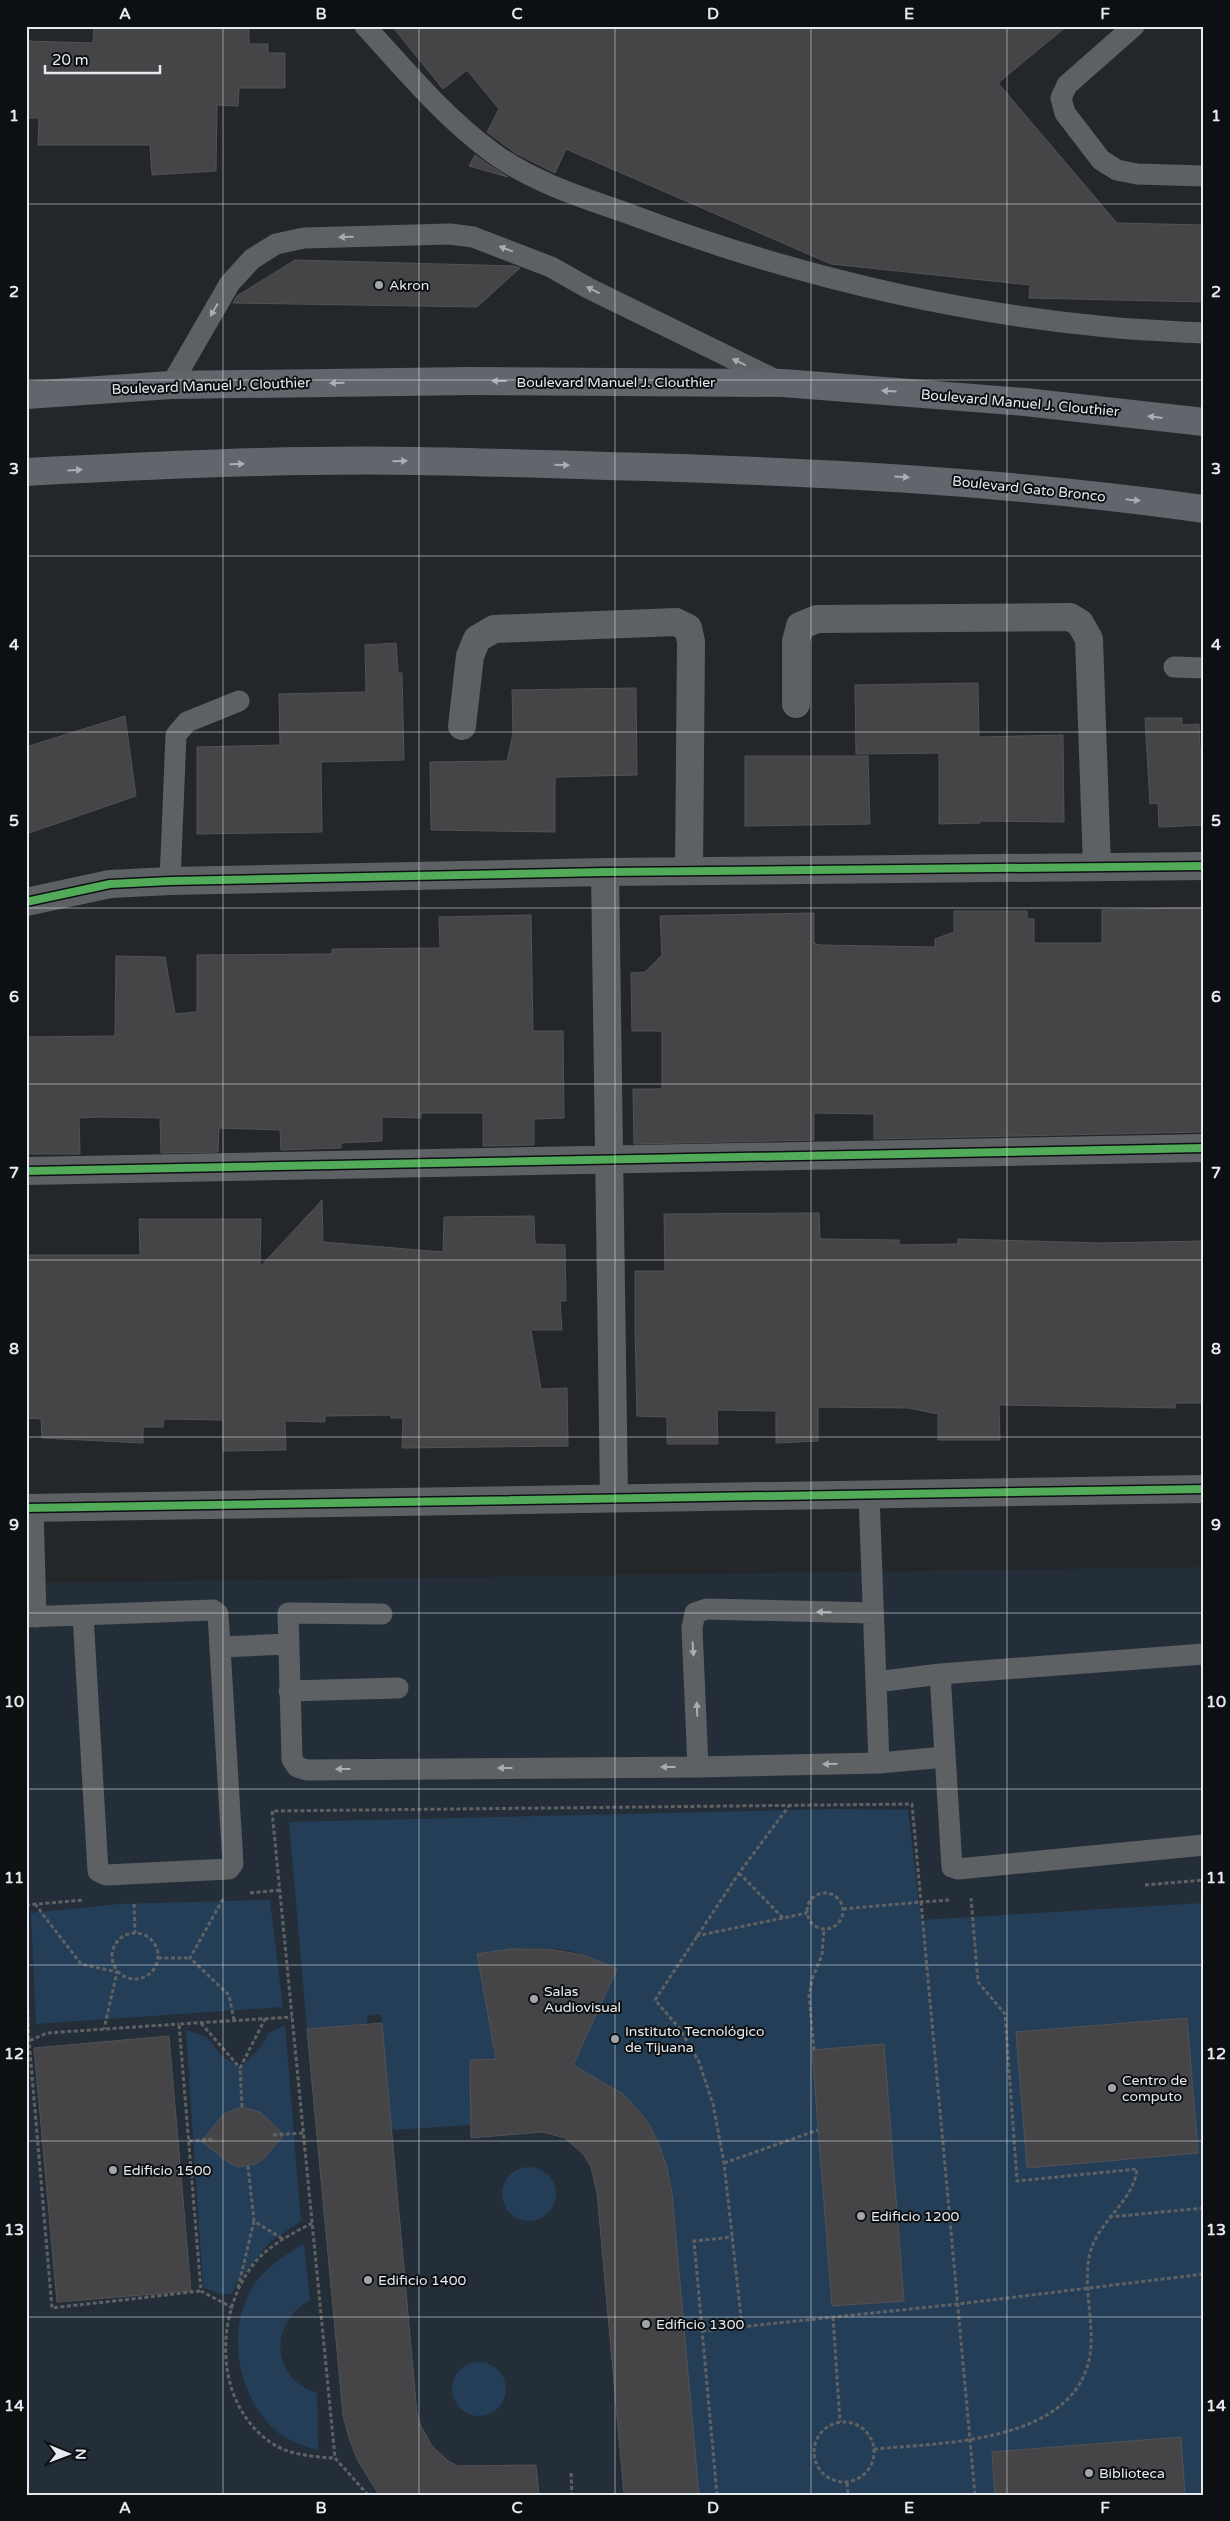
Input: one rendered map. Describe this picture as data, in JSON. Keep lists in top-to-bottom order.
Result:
{
  "streets": {
    "main road": ["Boulevard Manuel J. Clouthier", "Boulevard Gato Bronco"]
  },
  "one_way": ["Boulevard Manuel J. Clouthier", "Boulevard Gato Bronco"],
  "places": [
    "Akron",
    "Salas Audiovisual",
    "Instituto Tecnológico de Tijuana",
    "Centro de computo",
    "Edificio 1500",
    "Edificio 1200",
    "Edificio 1400",
    "Edificio 1300",
    "Biblioteca"
  ],
  "scale_bar": "20 m",
  "north": "right",
  "grid": {
    "columns": [
      "A",
      "B",
      "C",
      "D",
      "E",
      "F"
    ],
    "rows": [
      "1",
      "2",
      "3",
      "4",
      "5",
      "6",
      "7",
      "8",
      "9",
      "10",
      "11",
      "12",
      "13",
      "14"
    ]
  }
}
